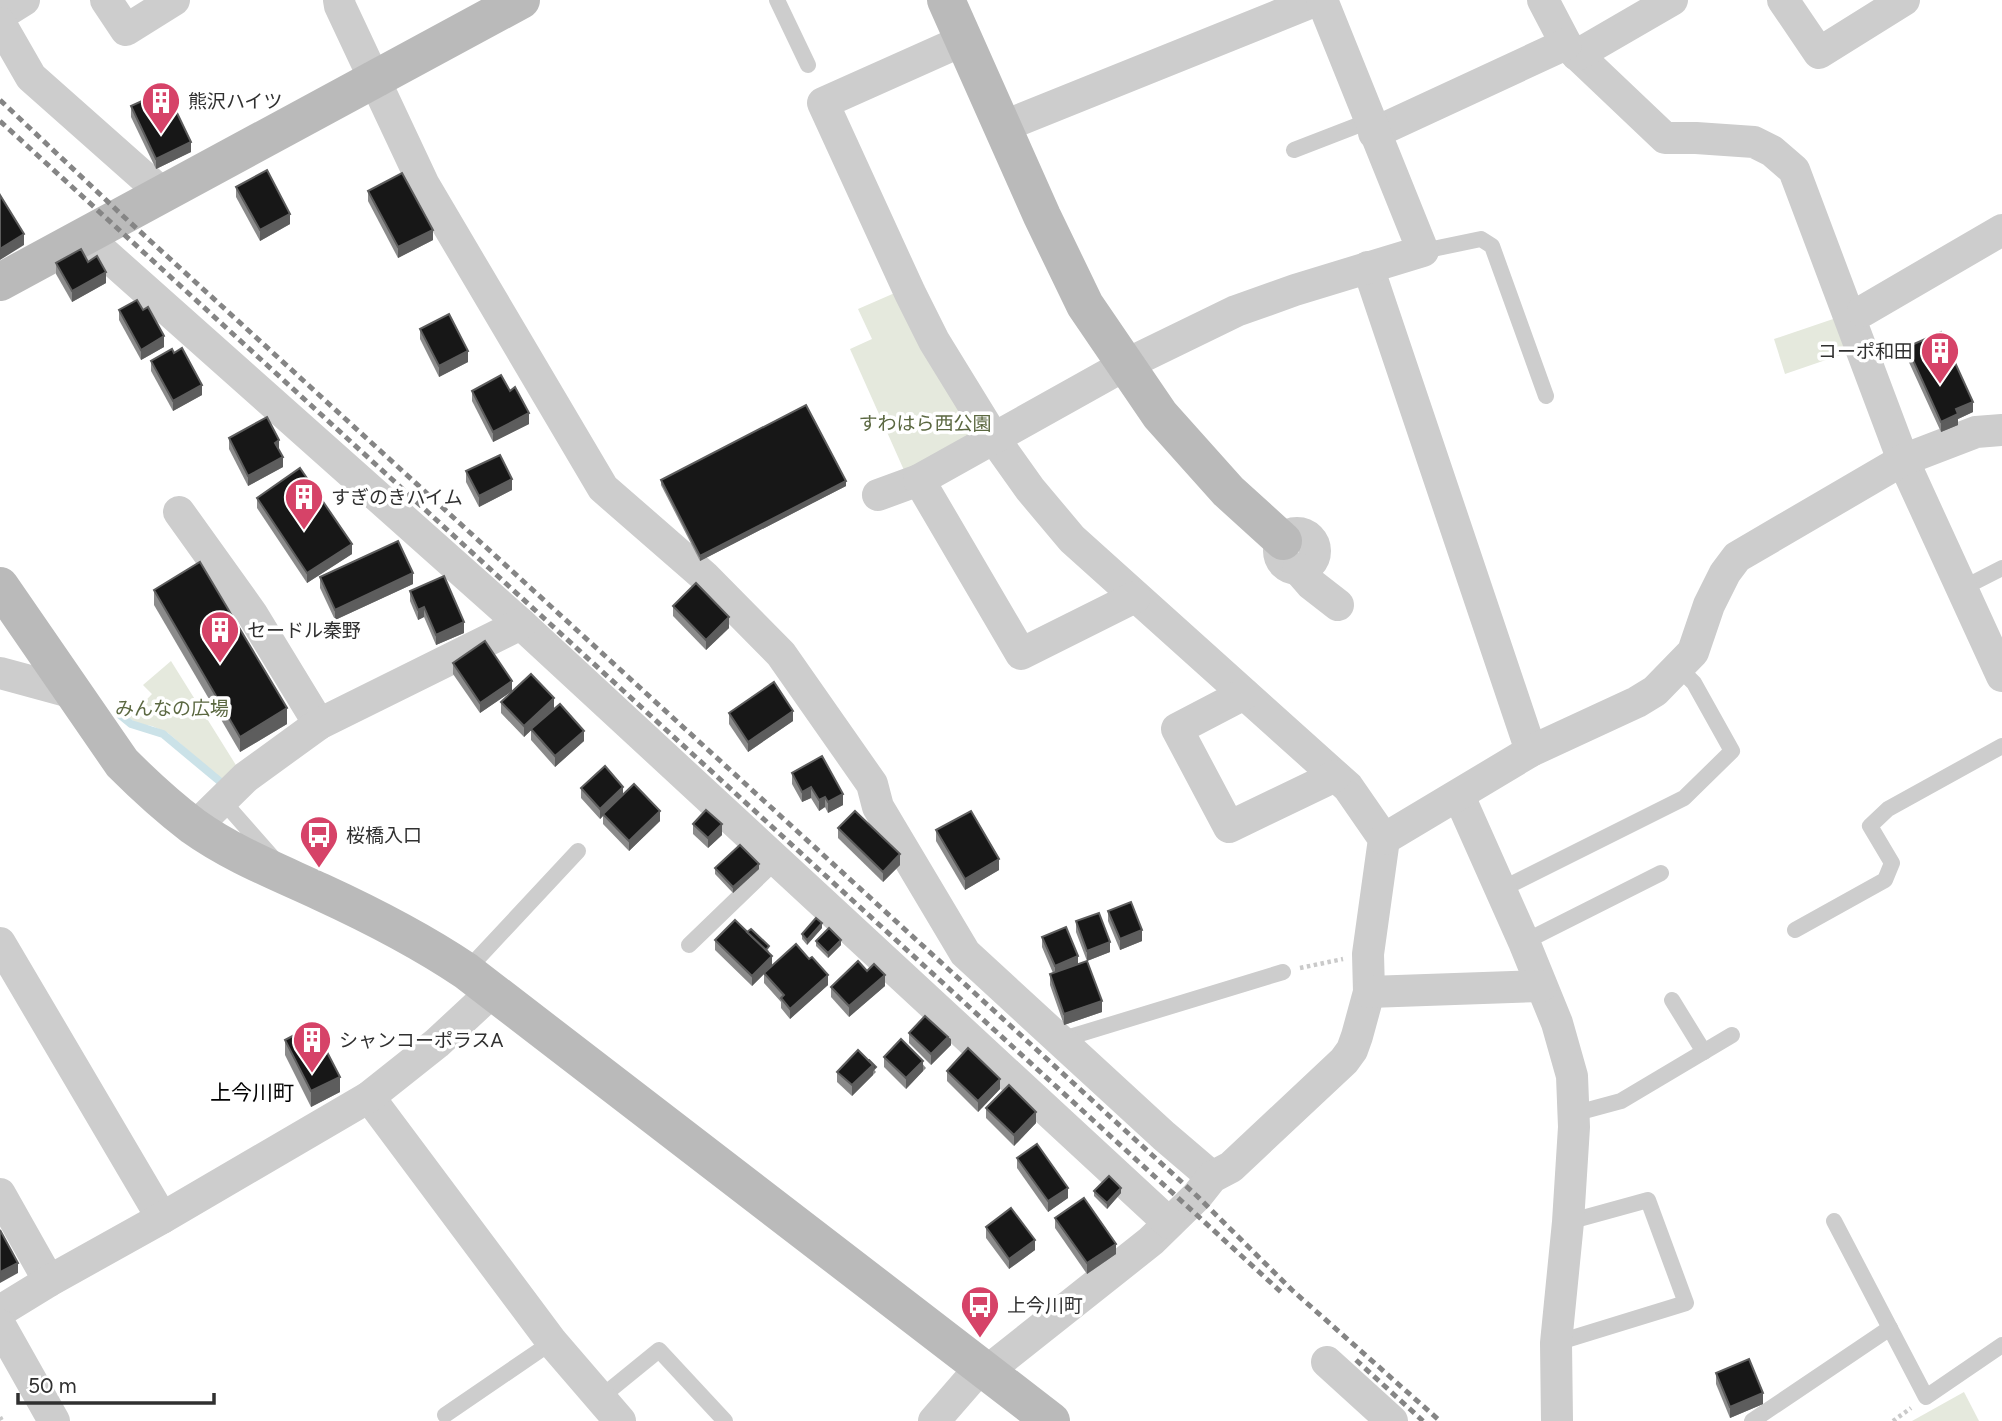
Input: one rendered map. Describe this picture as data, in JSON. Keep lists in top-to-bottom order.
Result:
{
  "districts": ["上今川町"],
  "parks": ["すわはら西公園", "みんなの広場"],
  "places": {
    "building": [
      "熊沢ハイツ",
      "コーポ和田",
      "すぎのきハイム",
      "セードル秦野",
      "シャンコーポラスA"
    ],
    "bus stop": ["桜橋入口", "上今川町"]
  },
  "scale_bar": "50 m"
}
